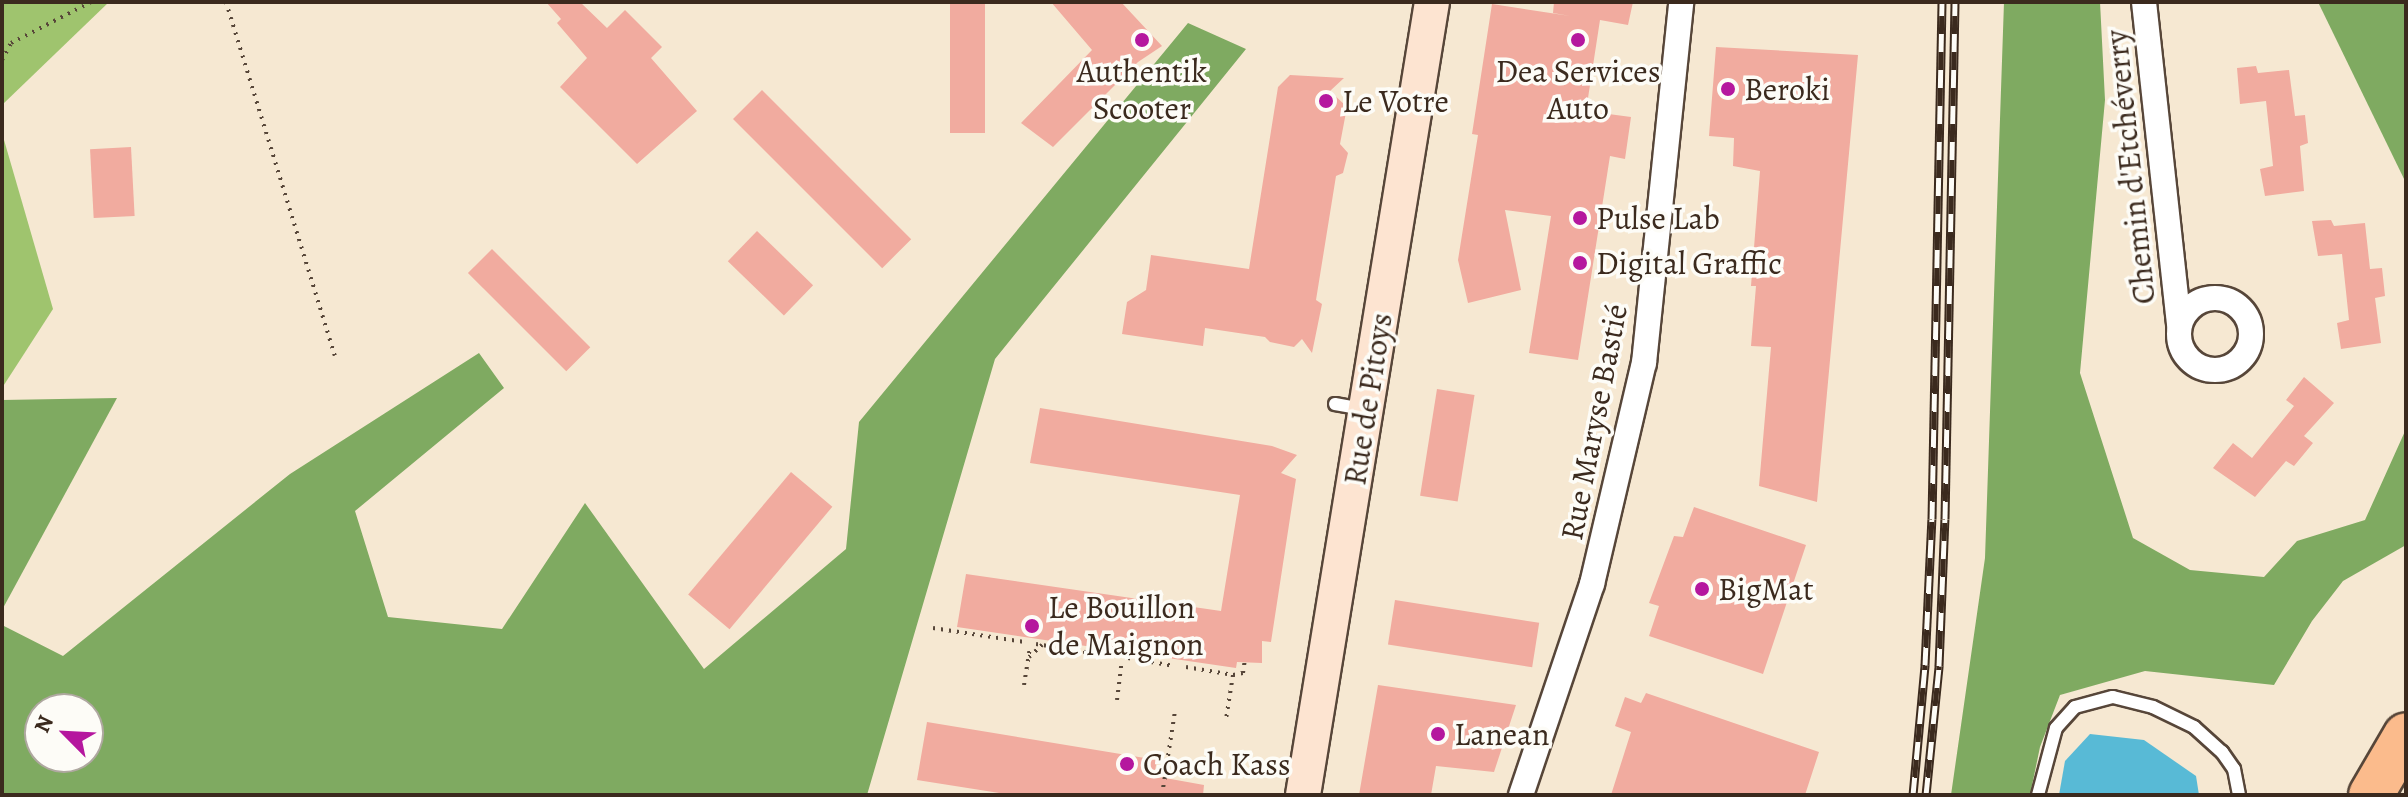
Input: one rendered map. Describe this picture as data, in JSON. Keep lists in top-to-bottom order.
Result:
{
  "streets": {
    "street": ["Chemin d'Etchéverry", "Rue de Pitoys", "Rue Maryse Bastié"]
  },
  "places": [
    "Authentik Scooter",
    "Dea Services Auto",
    "Beroki",
    "Le Votre",
    "Pulse Lab",
    "Digital Graffic",
    "BigMat",
    "Le Bouillon de Maignon",
    "Lanean",
    "Coach Kass"
  ],
  "north": "top left"
}
